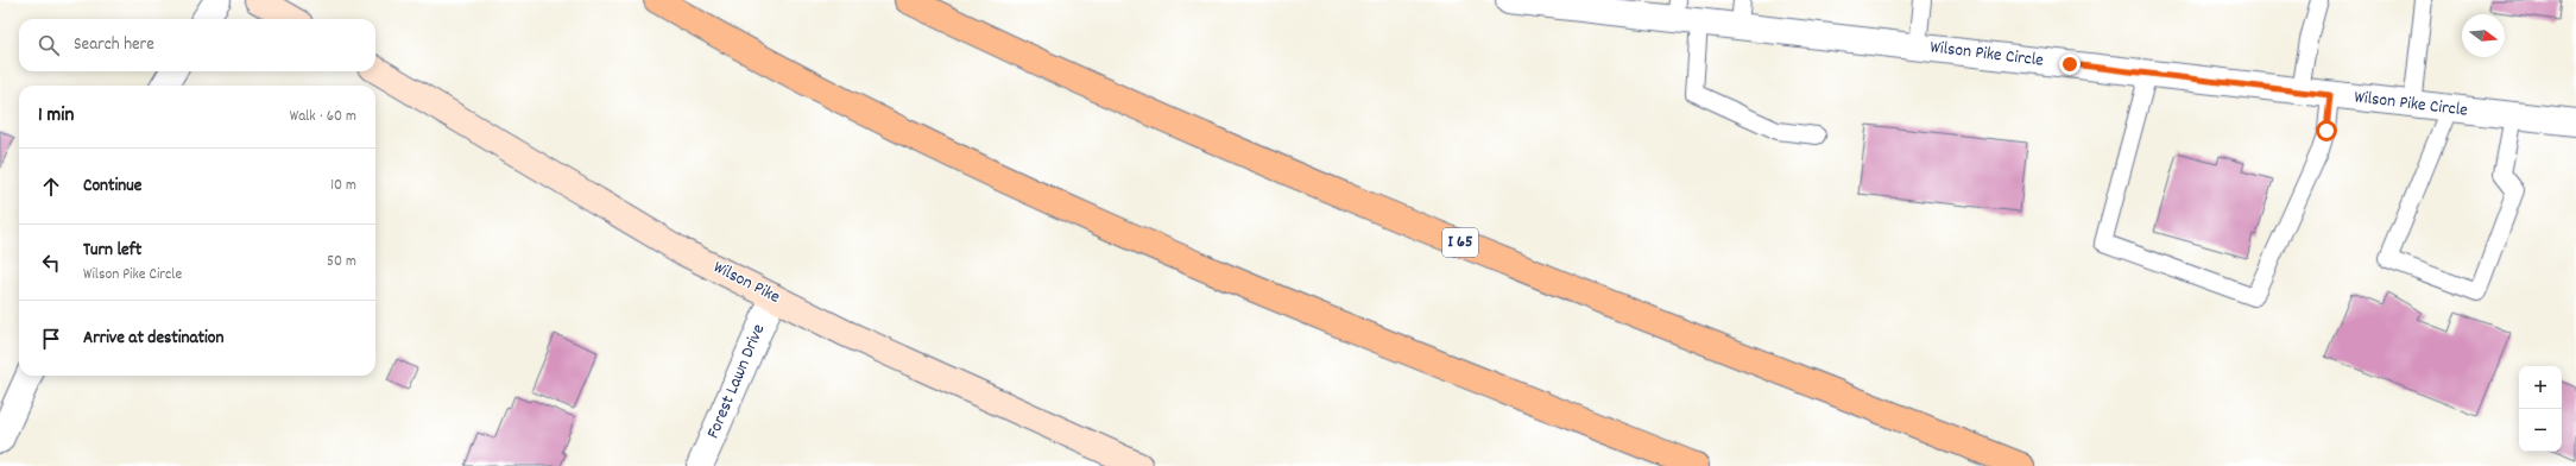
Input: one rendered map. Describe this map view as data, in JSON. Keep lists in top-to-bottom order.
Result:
{
  "streets": {
    "highway": ["I 65"],
    "main road": ["Wilson Pike"],
    "street": ["Wilson Pike Circle", "Forest Lawn Drive"]
  },
  "crossings": [
    ["Wilson Pike", "Forest Lawn Drive"]
  ],
  "north": "right",
  "page": {
    "search": "Search here",
    "heading": ["1 min", "Walk · 60 m"],
    "list": [
      ["Continue", "10 m"],
      ["Turn left", "Wilson Pike Circle", "50 m"],
      "Arrive at destination"
    ],
    "map_buttons": ["+", "−"]
  }
}
